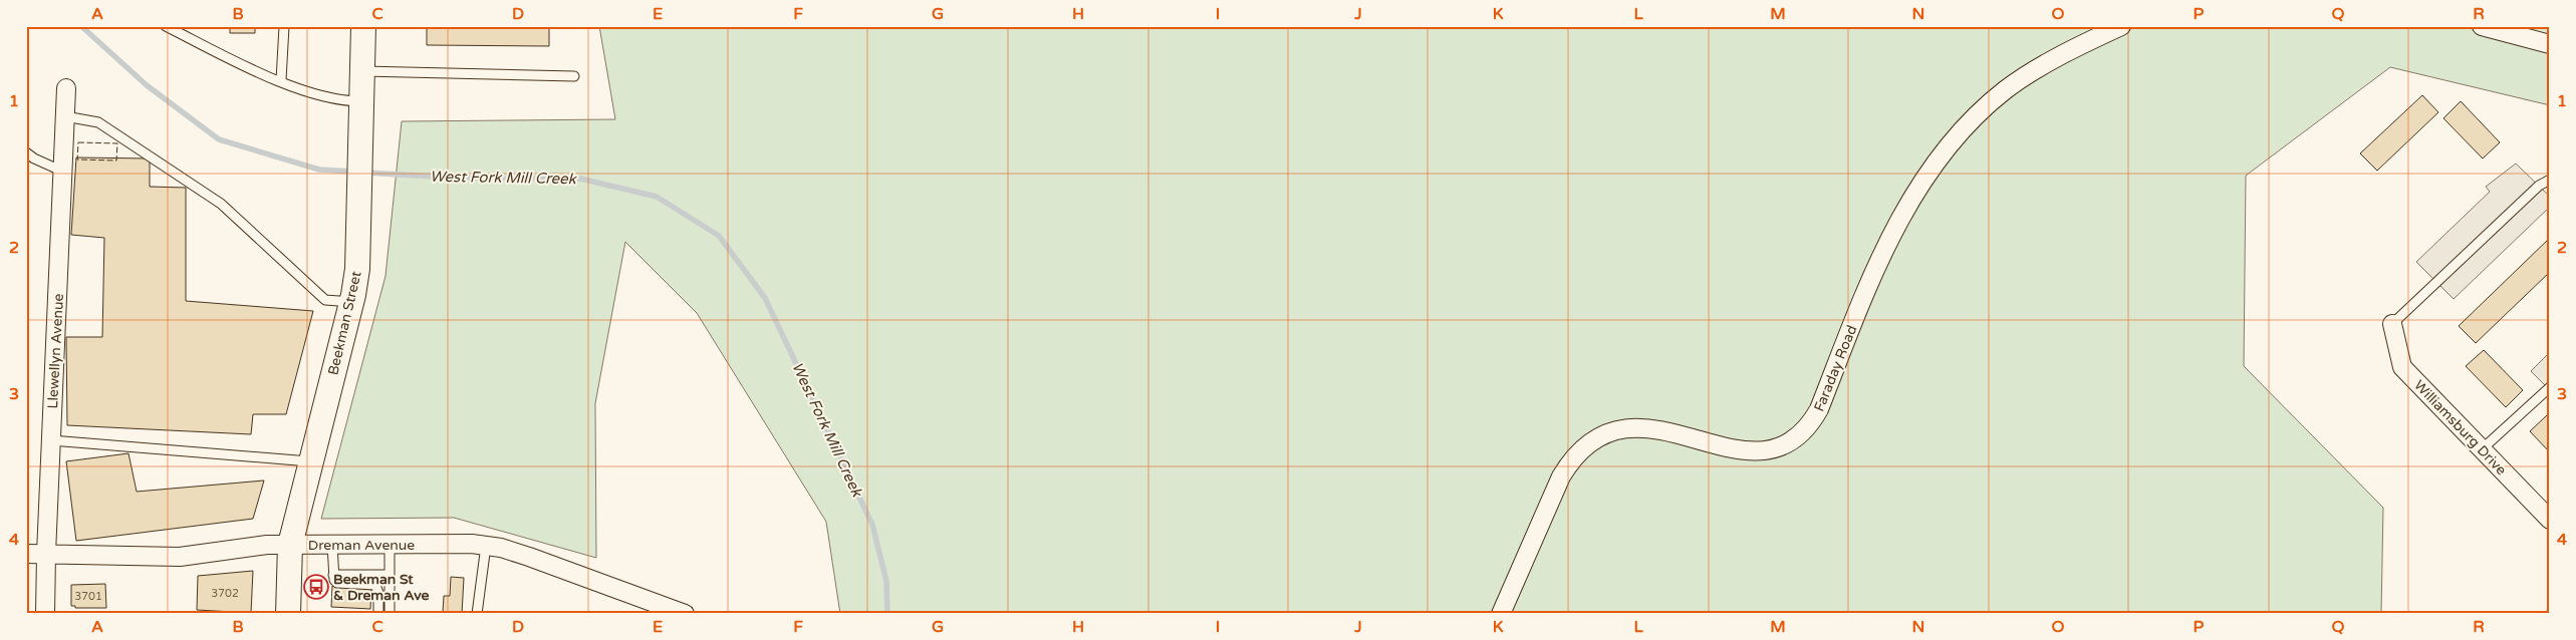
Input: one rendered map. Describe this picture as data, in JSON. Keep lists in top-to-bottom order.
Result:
{
  "streets": {
    "main road": ["Beekman Street"],
    "street": [
      "Llewellyn Avenue",
      "Faraday Road",
      "Williamsburg Drive",
      "Dreman Avenue"
    ]
  },
  "crossings": [
    ["Beekman Street", "Dreman Avenue"],
    ["Llewellyn Avenue", "Dreman Avenue"]
  ],
  "water": ["West Fork Mill Creek"],
  "places": {
    "bus stop": ["Beekman St & Dreman Ave"]
  },
  "house_numbers": ["3702", "3701"],
  "grid": {
    "columns": [
      "A",
      "B",
      "C",
      "D",
      "E",
      "F",
      "G",
      "H",
      "I",
      "J",
      "K",
      "L",
      "M",
      "N",
      "O",
      "P",
      "Q",
      "R"
    ],
    "rows": [
      "1",
      "2",
      "3",
      "4"
    ]
  }
}
